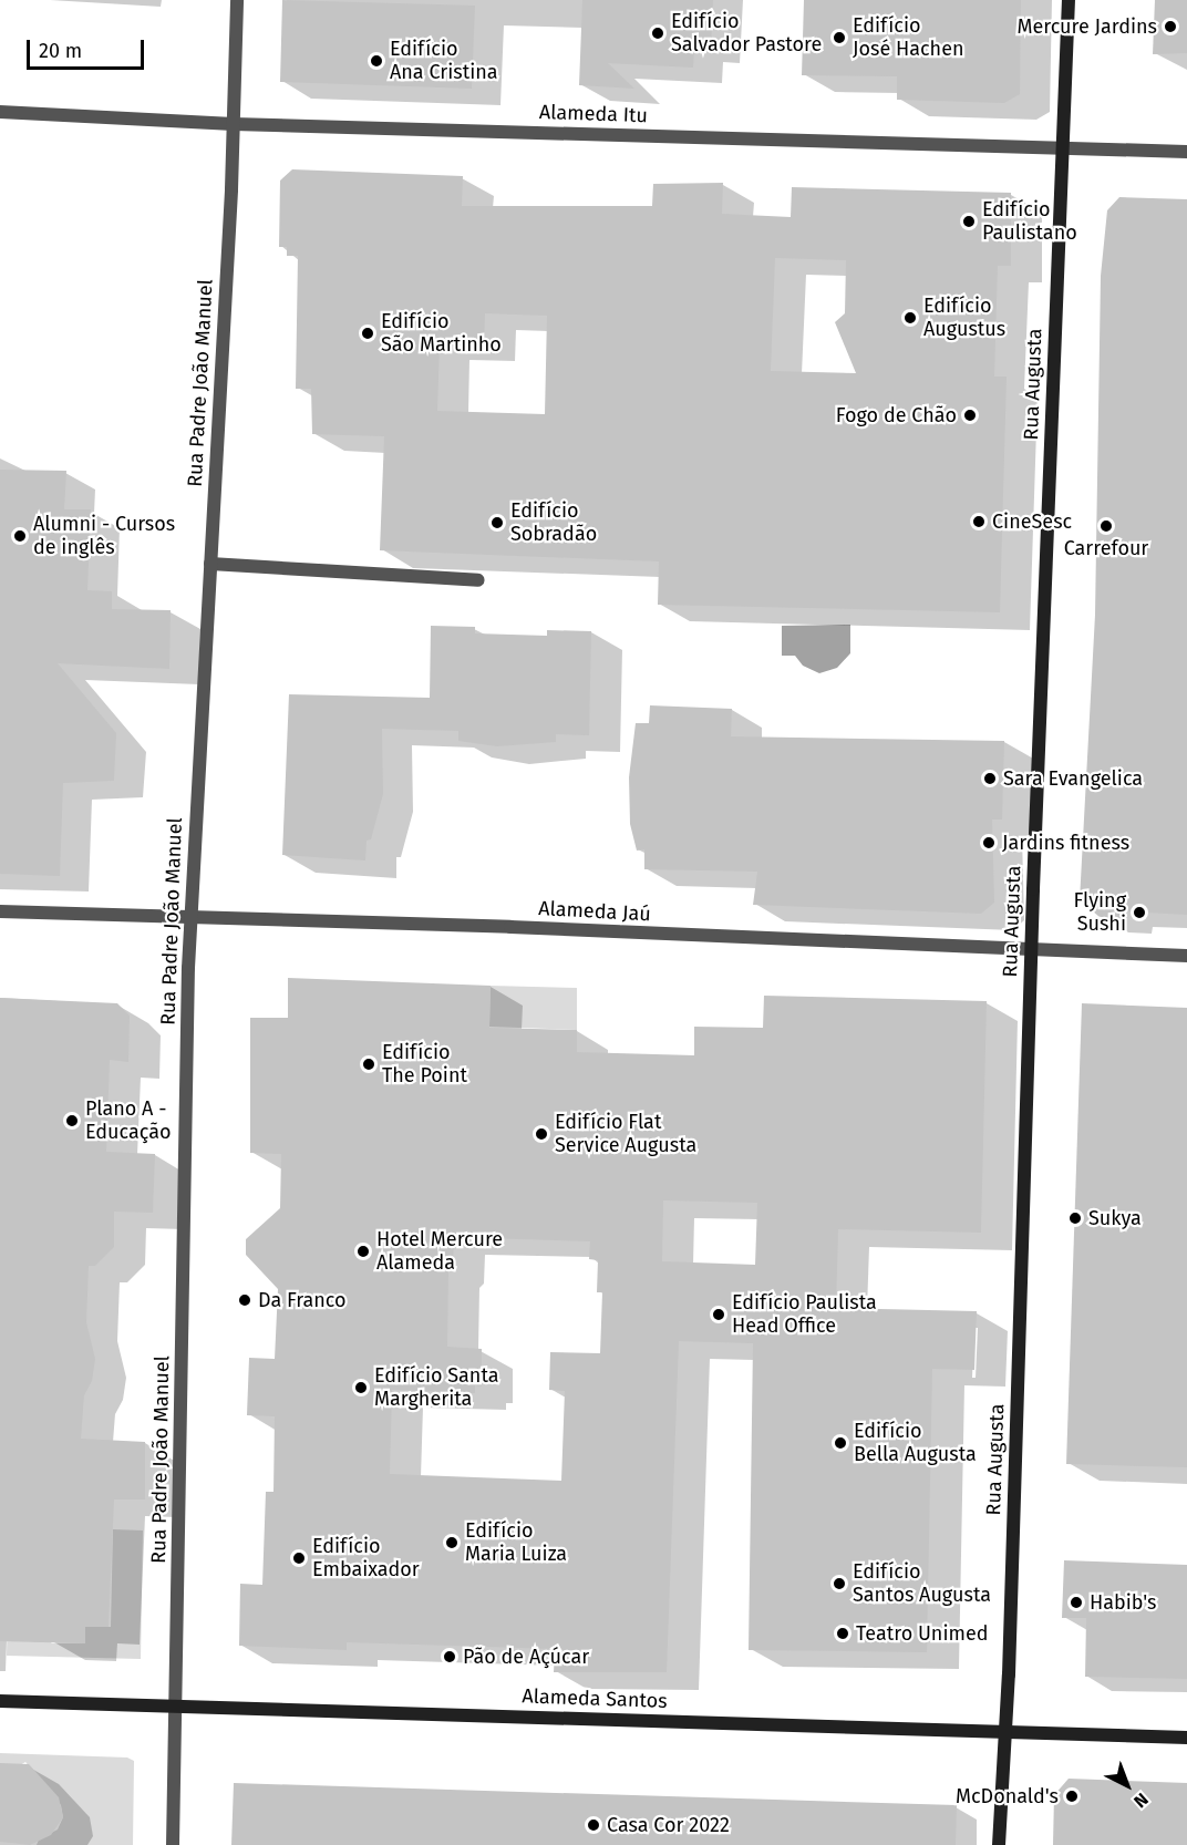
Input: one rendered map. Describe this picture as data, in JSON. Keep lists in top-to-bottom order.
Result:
{
  "streets": {
    "main road": ["Rua Augusta", "Alameda Santos"],
    "street": ["Alameda Itu", "Rua Padre João Manuel", "Alameda Jaú"]
  },
  "crossings": [
    ["Alameda Itu", "Rua Padre João Manuel"],
    ["Alameda Itu", "Rua Augusta"],
    ["Rua Padre João Manuel", "Alameda Jaú"],
    ["Rua Padre João Manuel", "Alameda Santos"],
    ["Rua Augusta", "Alameda Jaú"],
    ["Rua Augusta", "Alameda Santos"]
  ],
  "places": [
    "Mercure Jardins",
    "Edifício Salvador Pastore",
    "Edifício José Hachen",
    "Edifício Ana Cristina",
    "Edifício Paulistano",
    "Edifício Augustus",
    "Edifício São Martinho",
    "Fogo de Chão",
    "CineSesc",
    "Edifício Sobradão",
    "Carrefour",
    "Alumni - Cursos de inglês",
    "Sara Evangelica",
    "Jardins fitness",
    "Flying Sushi",
    "Edifício The Point",
    "Plano A - Educação",
    "Edifício Flat Service Augusta",
    "Sukya",
    "Hotel Mercure Alameda",
    "Da Franco",
    "Edifício Paulista Head Office",
    "Edifício Santa Margherita",
    "Edifício Bella Augusta",
    "Edifício Maria Luiza",
    "Edifício Embaixador",
    "Edifício Santos Augusta",
    "Habib's",
    "Teatro Unimed",
    "Pão de Açúcar",
    "McDonald's",
    "Casa Cor 2022"
  ],
  "scale_bar": "20 m",
  "north": "bottom right"
}
